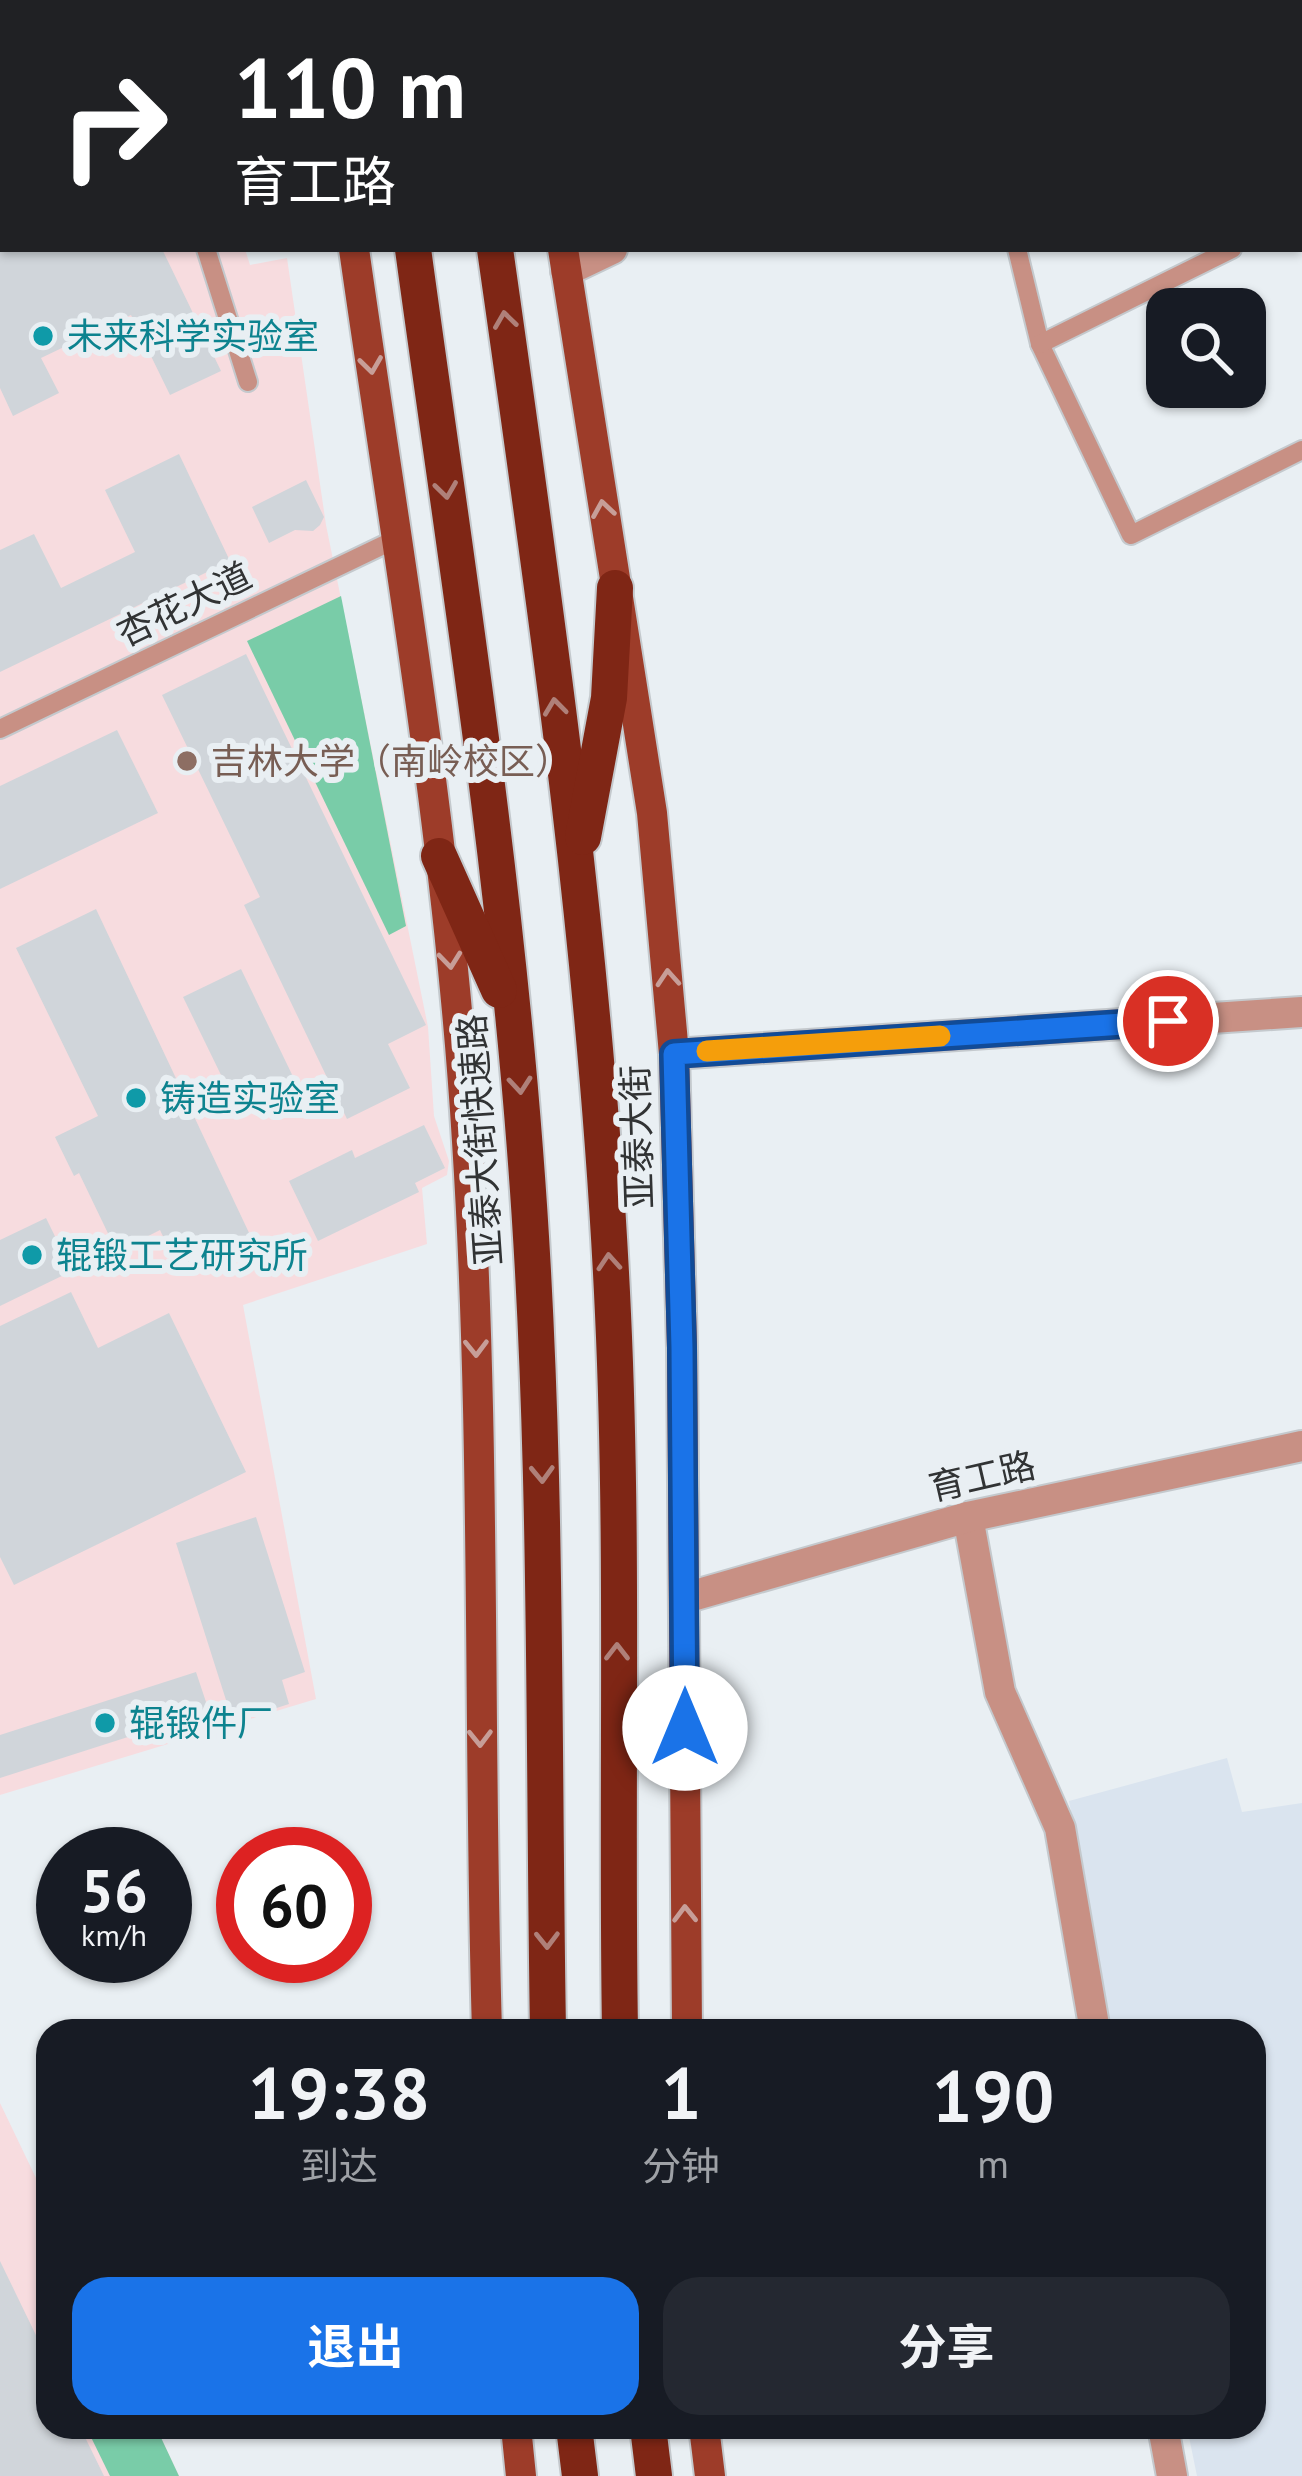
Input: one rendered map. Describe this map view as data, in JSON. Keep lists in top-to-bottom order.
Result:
{
  "streets": {
    "highway": ["亚泰大街快速路"],
    "main road": ["亚泰大街"],
    "street": ["育工路"],
    "lane": ["杏花大道"]
  },
  "crossings": [
    ["亚泰大街", "育工路"]
  ],
  "places": [
    "未来科学实验室",
    "吉林大学（南岭校区）",
    "铸造实验室",
    "辊锻工艺研究所",
    "辊锻件厂"
  ],
  "page": {
    "turn": ["110 m", "育工路"],
    "speed": "56 km/h",
    "limit": "60",
    "eta": [
      "19:38",
      "到达",
      "1",
      "分钟",
      "190",
      "m"
    ],
    "buttons": ["退出", "分享"]
  }
}
